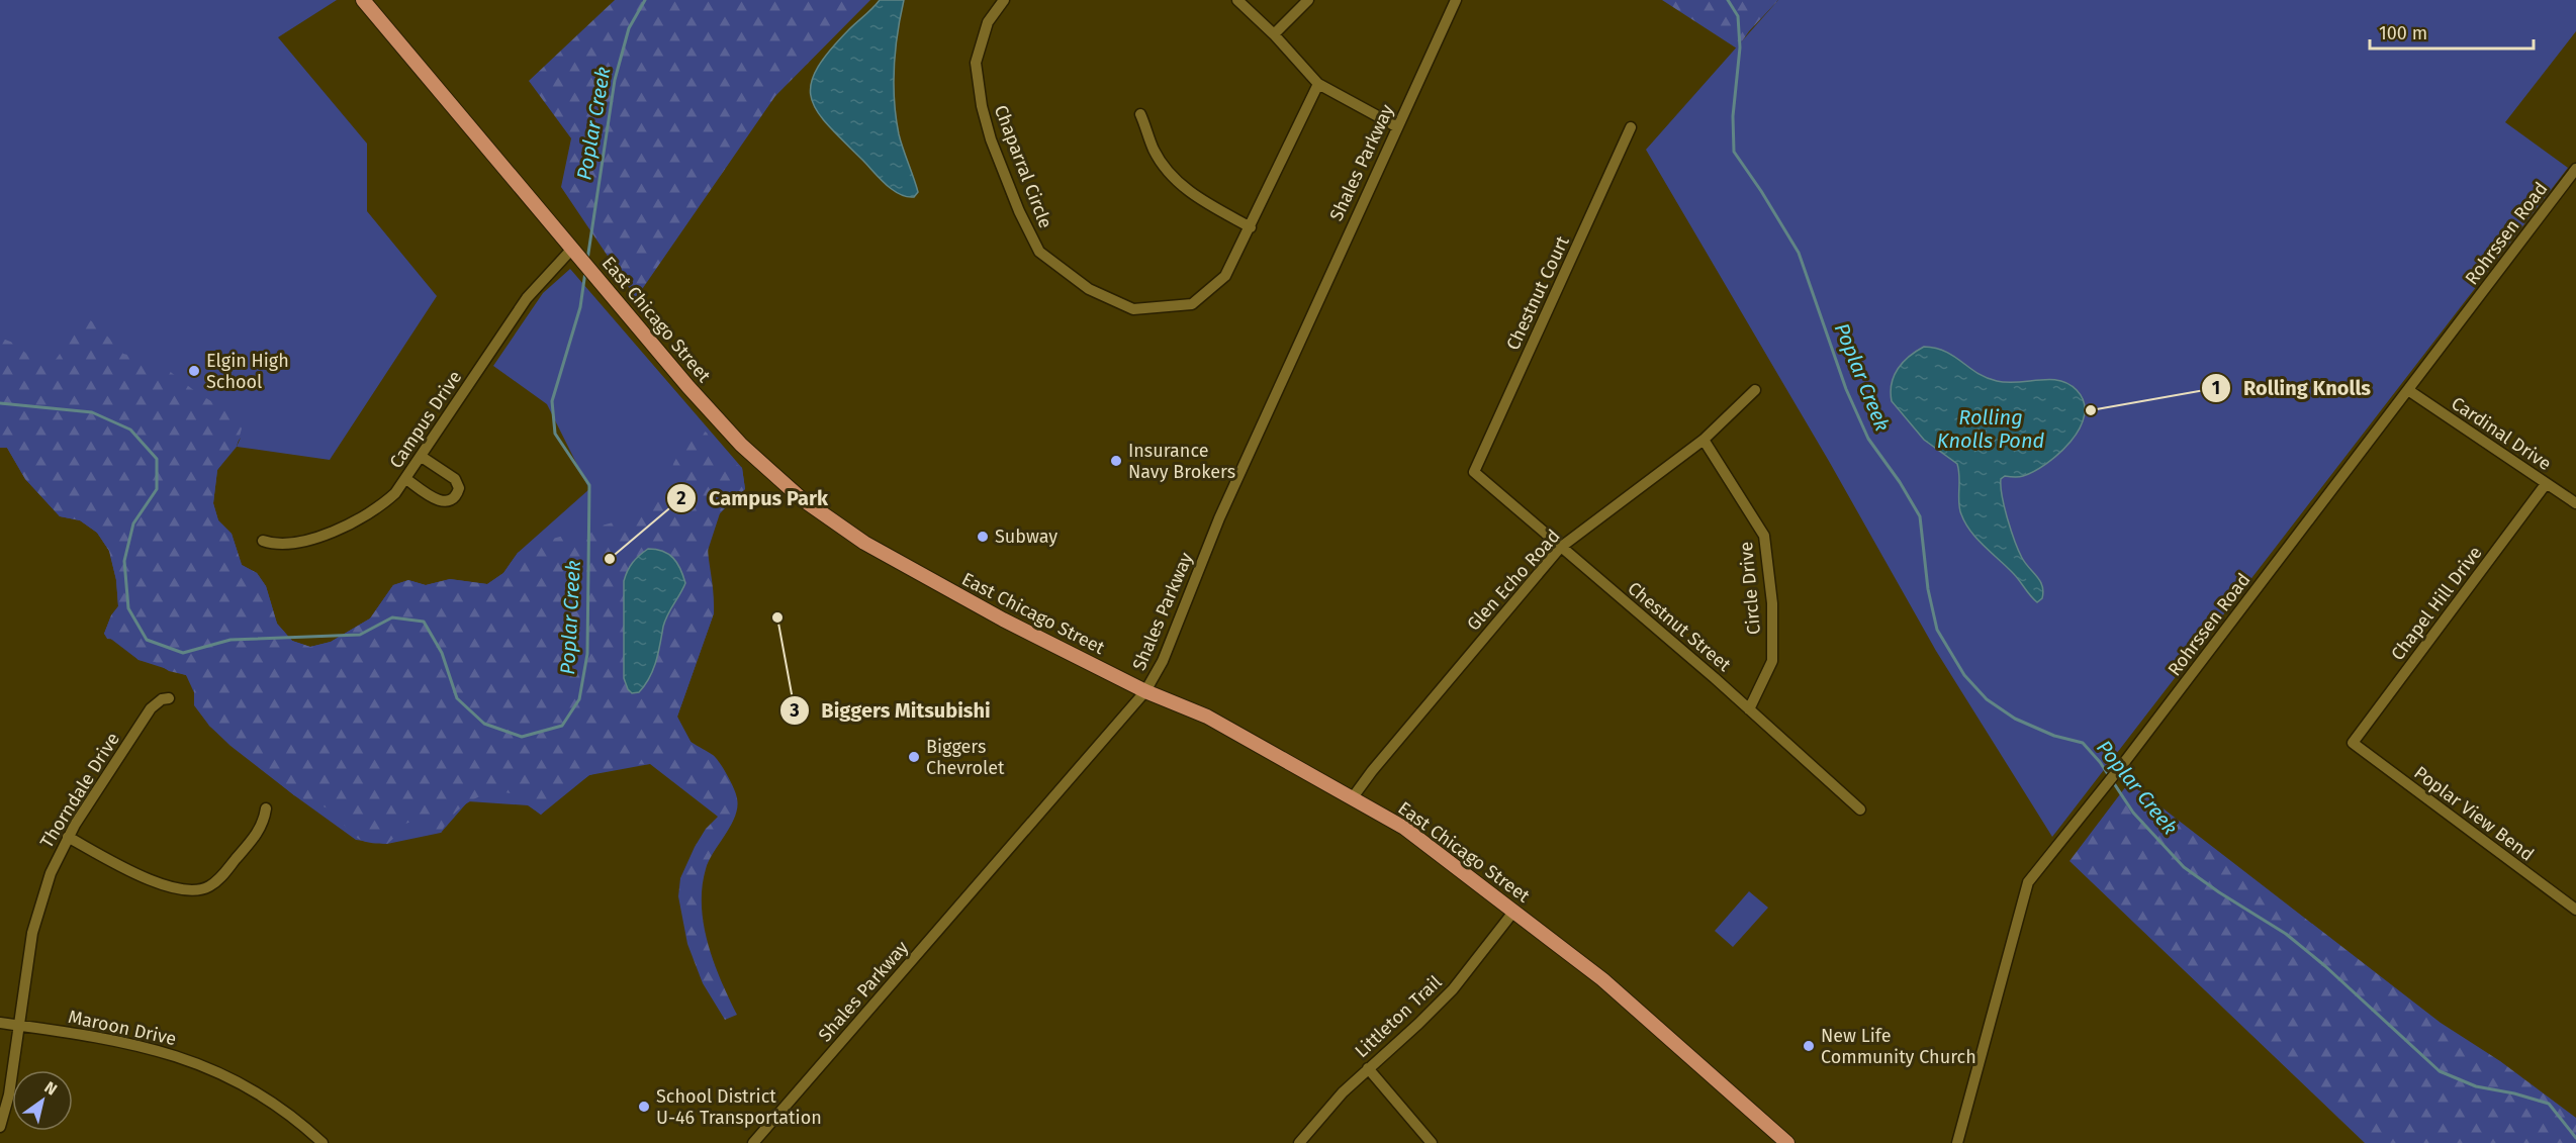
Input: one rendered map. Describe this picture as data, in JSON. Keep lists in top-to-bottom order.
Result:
{
  "streets": {
    "main road": ["East Chicago Street"],
    "street": [
      "Shales Parkway",
      "Chaparral Circle",
      "Rohrssen Road",
      "Chestnut Court",
      "Campus Drive",
      "Cardinal Drive",
      "Glen Echo Road",
      "Circle Drive",
      "Chapel Hill Drive",
      "Chestnut Street",
      "Thorndale Drive",
      "Poplar View Bend",
      "Littleton Trail",
      "Maroon Drive"
    ]
  },
  "crossings": [
    ["Shales Parkway", "East Chicago Street"],
    ["Rohrssen Road", "Cardinal Drive"],
    ["Chestnut Court", "Chestnut Street"],
    ["East Chicago Street", "Campus Drive"],
    ["East Chicago Street", "Glen Echo Road"],
    ["East Chicago Street", "Littleton Trail"],
    ["Cardinal Drive", "Chapel Hill Drive"],
    ["Glen Echo Road", "Circle Drive"],
    ["Glen Echo Road", "Chestnut Street"],
    ["Circle Drive", "Chestnut Street"],
    ["Chapel Hill Drive", "Poplar View Bend"],
    ["Thorndale Drive", "Maroon Drive"]
  ],
  "water": ["Poplar Creek", "Rolling Knolls Pond"],
  "places": [
    "Elgin High School",
    "Rolling Knolls",
    "Insurance Navy Brokers",
    "Subway",
    "Campus Park",
    "Biggers Mitsubishi",
    "Biggers Chevrolet",
    "New Life Community Church",
    "School District U-46 Transportation"
  ],
  "scale_bar": "100 m",
  "north": "top right"
}
